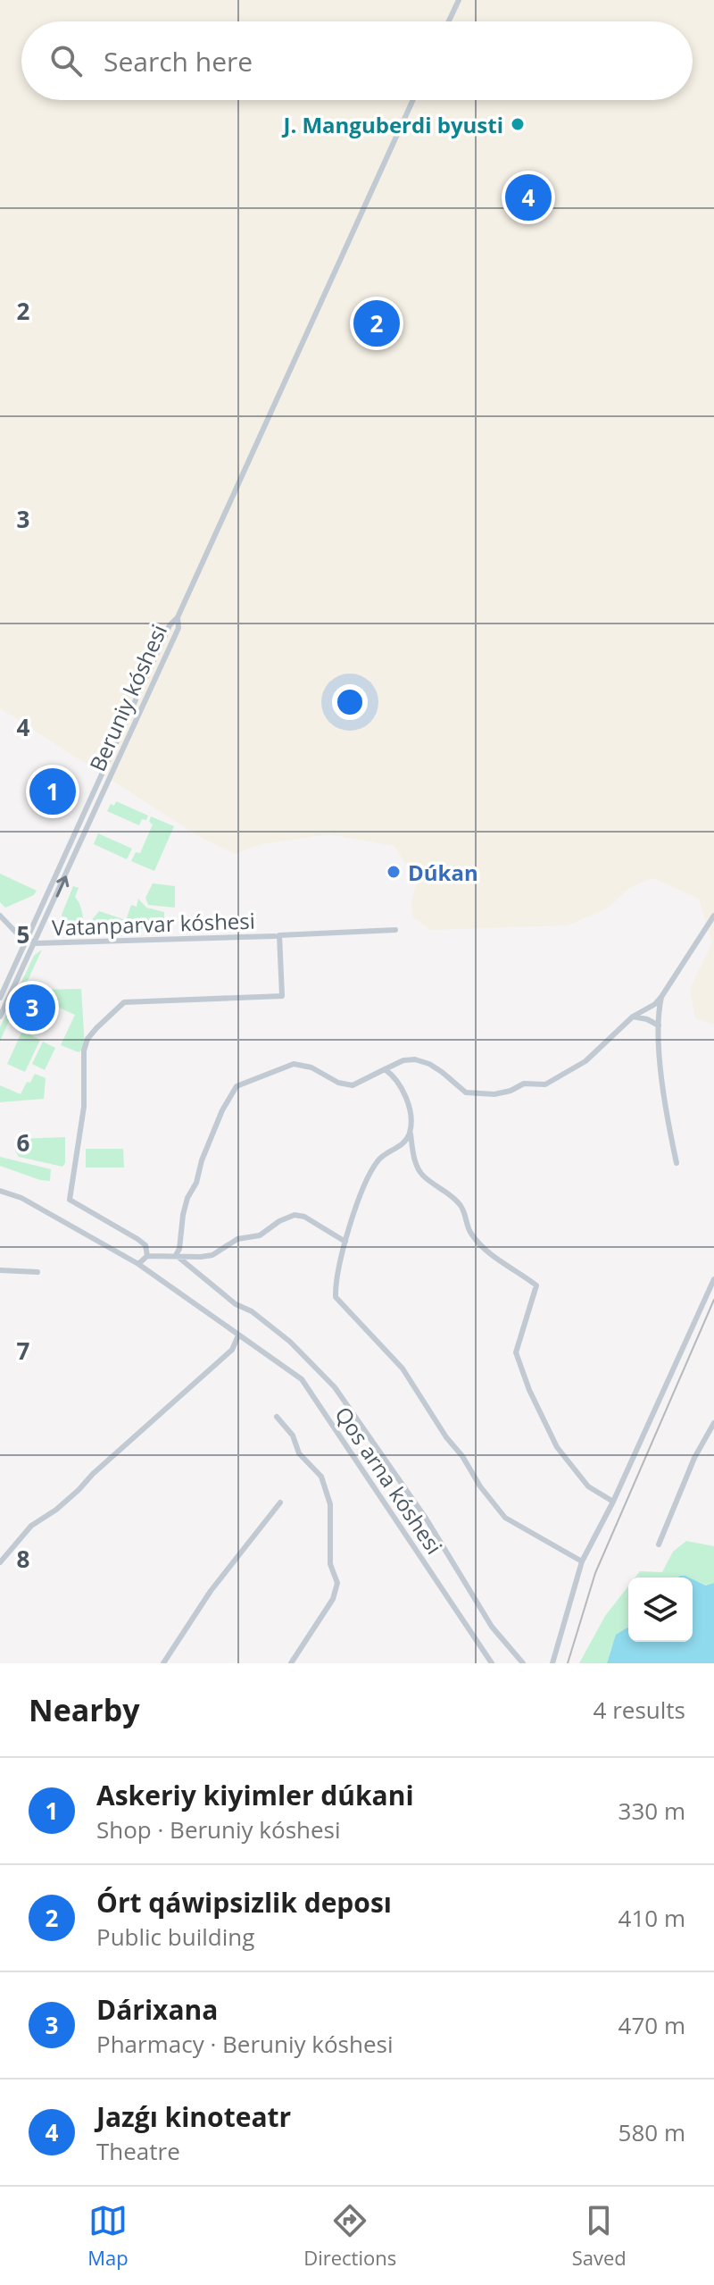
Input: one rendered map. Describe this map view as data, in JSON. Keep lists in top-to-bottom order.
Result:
{
  "streets": {
    "street": ["Beruniy kóshesi", "Vatanparvar kóshesi", "Qos arna kóshesi"]
  },
  "crossings": [
    ["Beruniy kóshesi", "Vatanparvar kóshesi"]
  ],
  "places": ["J. Manguberdi byusti", "Dúkan"],
  "page": {
    "search": "Search here",
    "pins": [
      "4",
      "2",
      "1",
      "3"
    ],
    "heading": ["Nearby", "4 results"],
    "list": [
      {
        "mark": "1",
        "name": "Askeriy kiyimler dúkani",
        "note": "Shop · Beruniy kóshesi",
        "value": "330 m"
      },
      {
        "mark": "2",
        "name": "Órt qáwipsizlik deposı",
        "note": "Public building",
        "value": "410 m"
      },
      {
        "mark": "3",
        "name": "Dárixana",
        "note": "Pharmacy · Beruniy kóshesi",
        "value": "470 m"
      },
      {
        "mark": "4",
        "name": "Jazǵı kinoteatr",
        "note": "Theatre",
        "value": "580 m"
      }
    ],
    "nav": ["Map", "Directions", "Saved"]
  },
  "grid": {
    "rows": [
      "2",
      "3",
      "4",
      "5",
      "6",
      "7",
      "8"
    ]
  }
}
